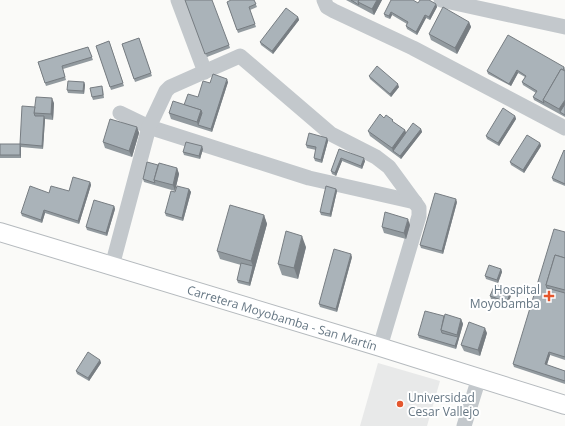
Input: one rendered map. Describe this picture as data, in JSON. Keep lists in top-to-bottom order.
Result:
{
  "streets": {
    "main road": ["Carretera Moyobamba - San Martín"]
  },
  "places": {
    "health": ["Hospital Moyobamba"],
    "other": ["Universidad Cesar Vallejo"]
  }
}
